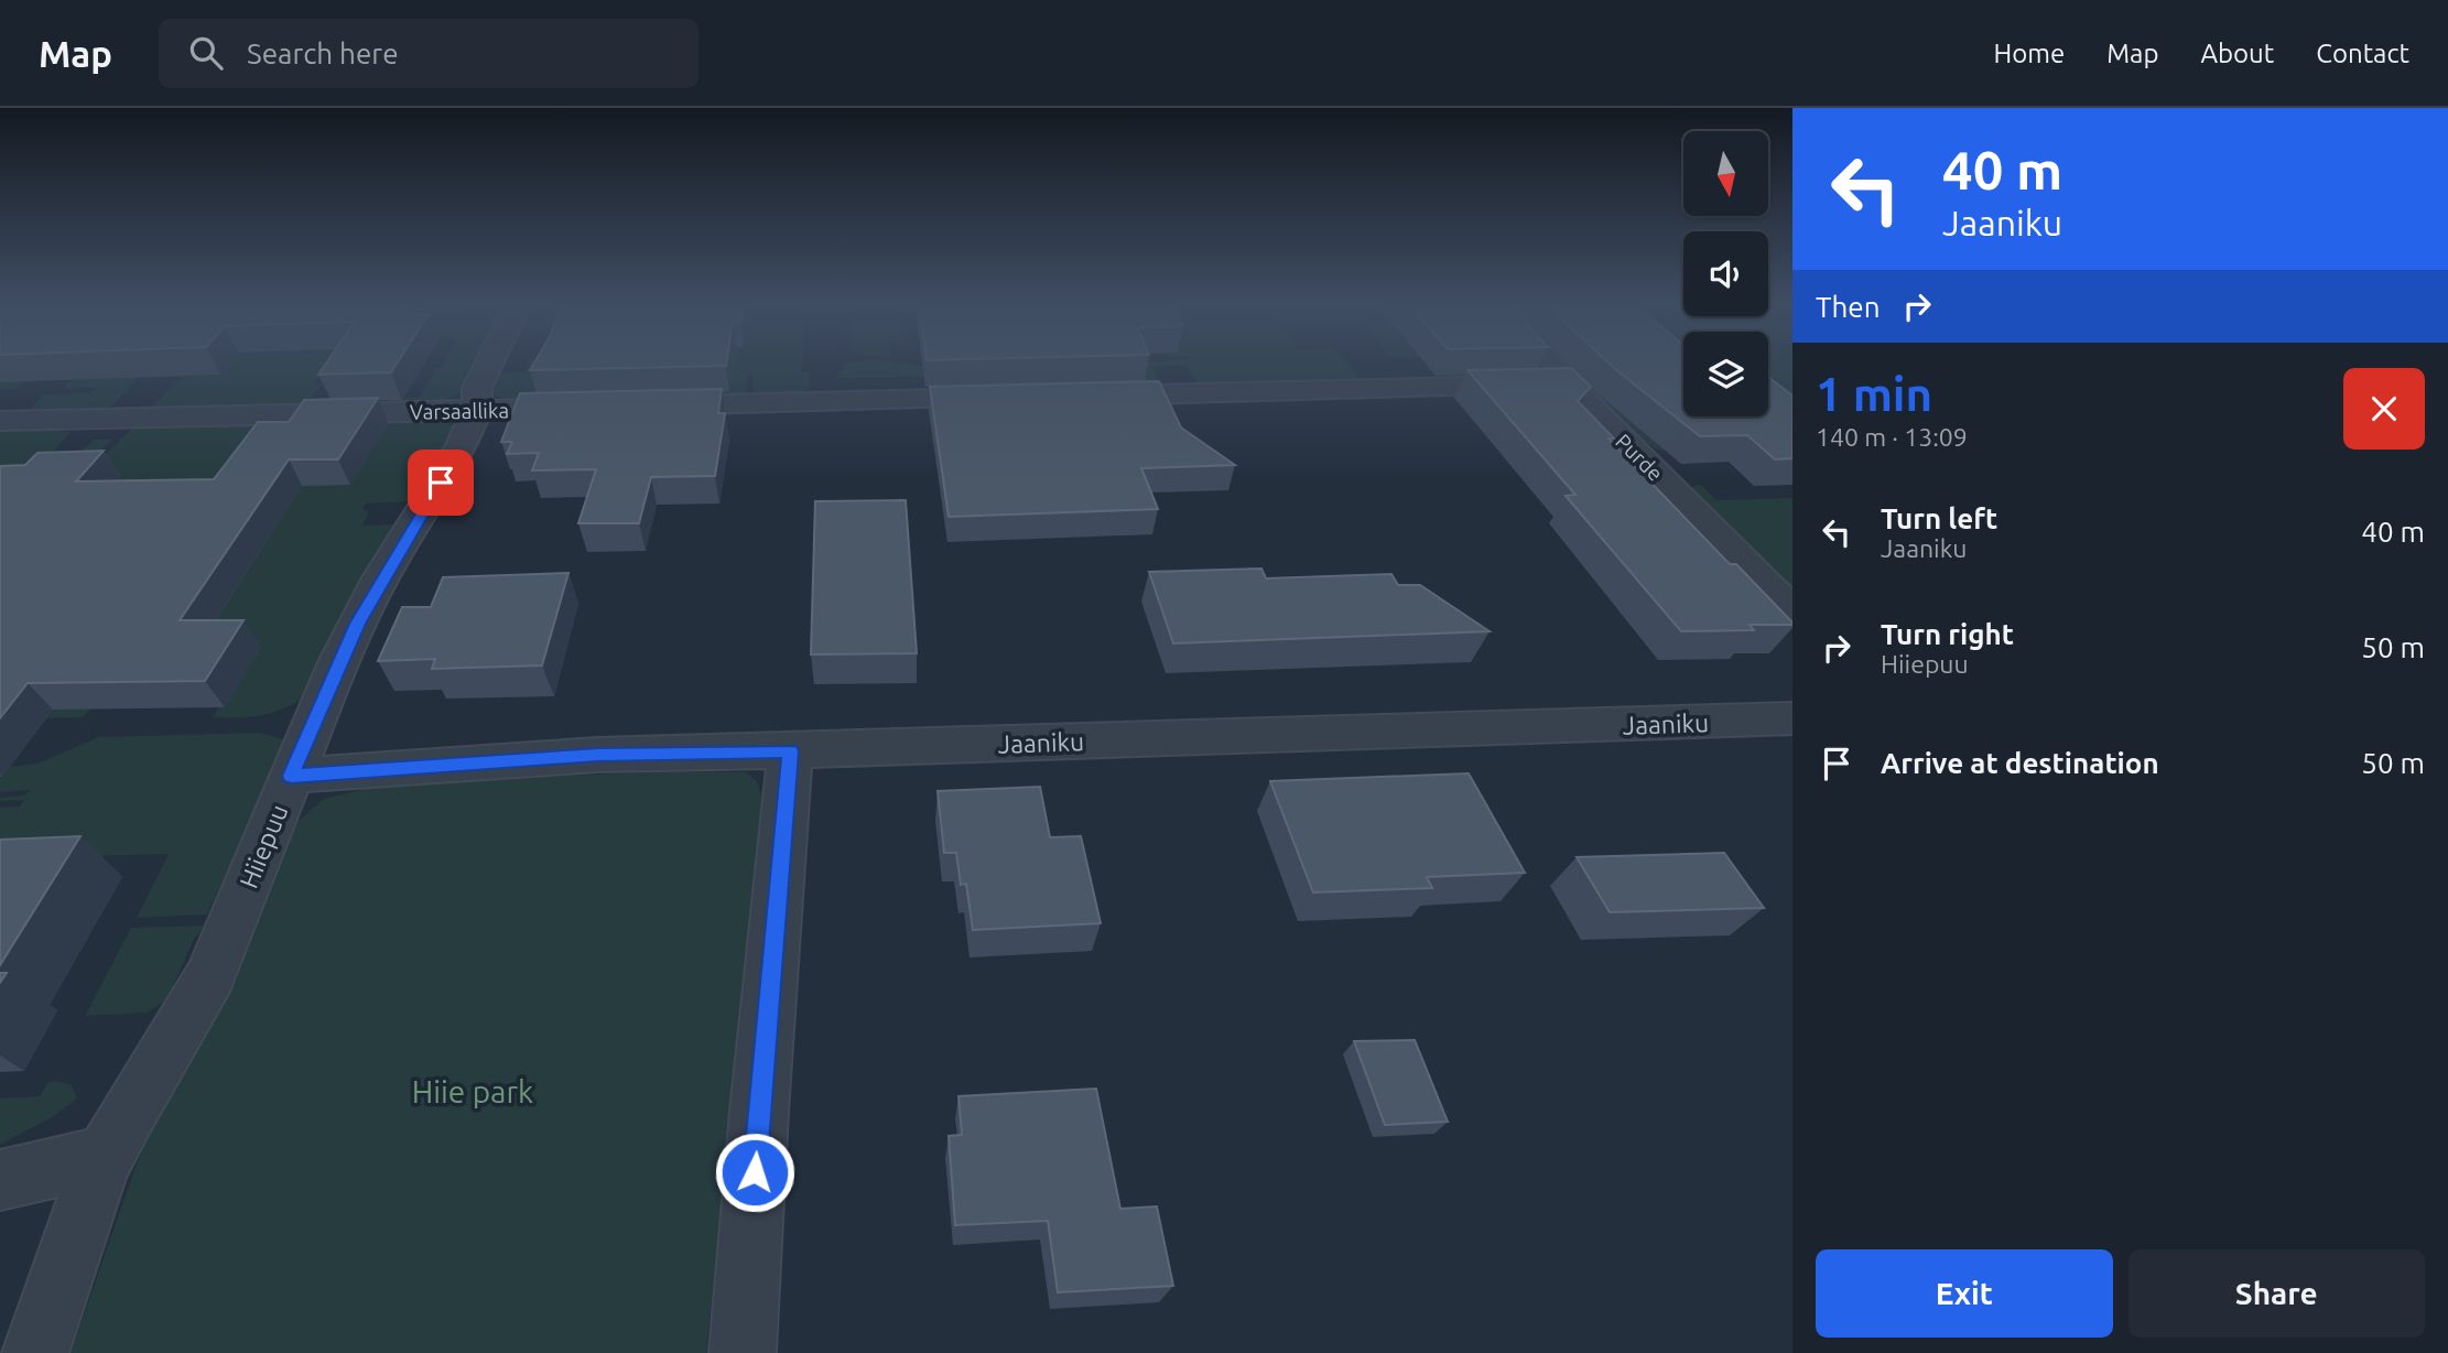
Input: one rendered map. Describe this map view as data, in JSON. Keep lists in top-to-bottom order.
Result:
{
  "streets": {
    "street": [
      "Varsaallika",
      "Purde",
      "Jaaniku",
      "Hiiepuu"
    ]
  },
  "crossings": [
    ["Varsaallika", "Hiiepuu"],
    ["Jaaniku", "Hiiepuu"]
  ],
  "parks": ["Hiie park"],
  "north": "bottom",
  "page": {
    "header": "Map",
    "search": "Search here",
    "nav": [
      "Home",
      "Map",
      "About",
      "Contact"
    ],
    "turn": ["40 m", "Jaaniku"],
    "then": "Then",
    "heading": ["1 min", "140 m · 13:09"],
    "list": [
      {
        "name": "Turn left",
        "note": "Jaaniku",
        "value": "40 m"
      },
      {
        "name": "Turn right",
        "note": "Hiiepuu",
        "value": "50 m"
      },
      {
        "name": "Arrive at destination",
        "value": "50 m"
      }
    ],
    "buttons": ["Exit", "Share"]
  }
}
